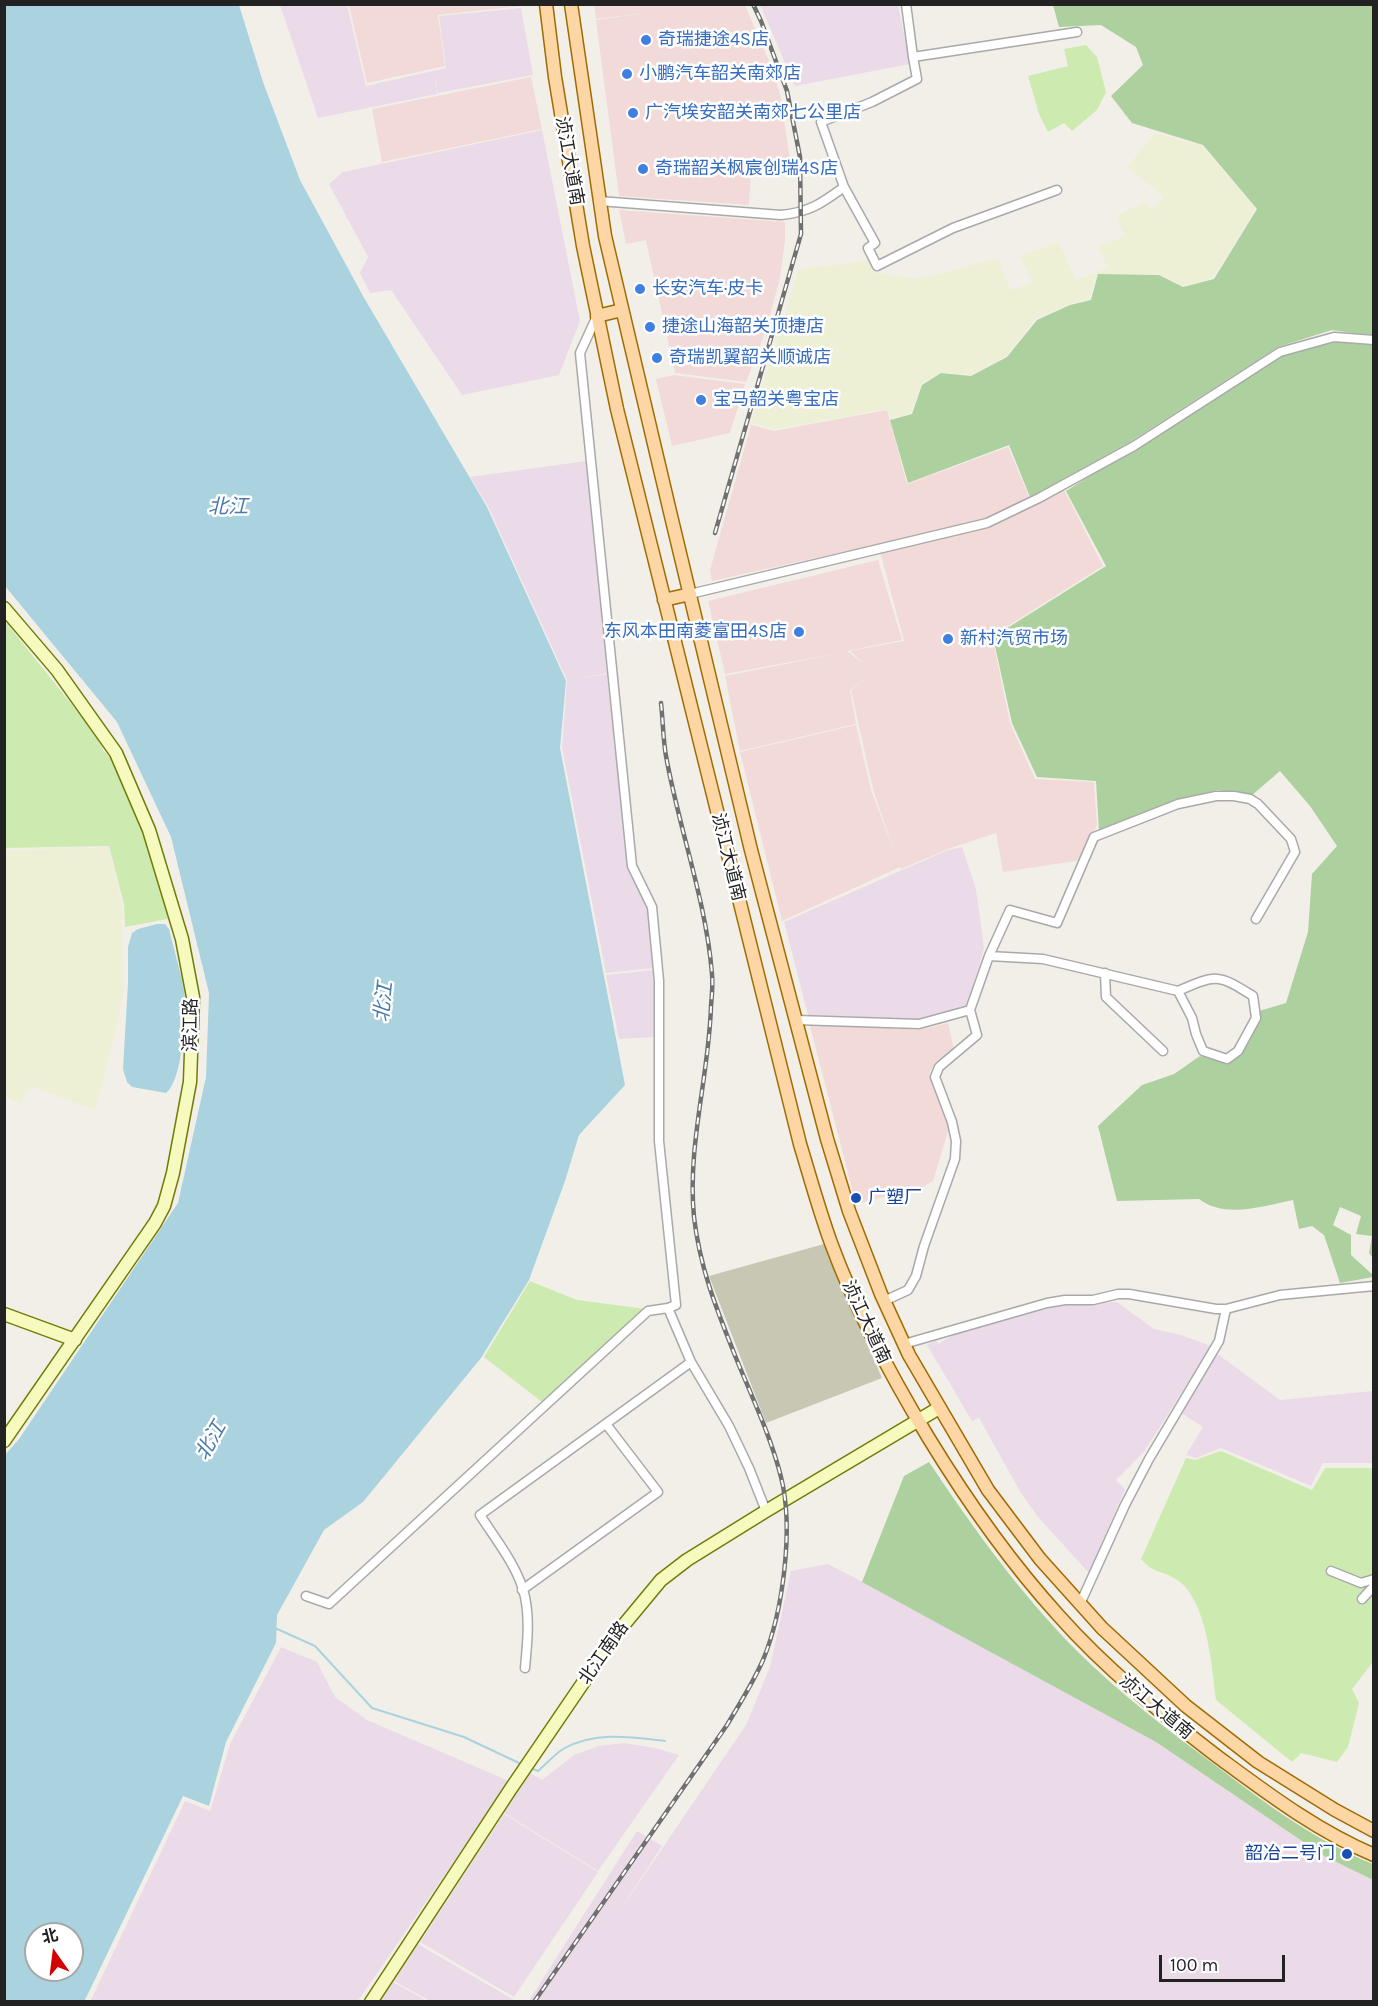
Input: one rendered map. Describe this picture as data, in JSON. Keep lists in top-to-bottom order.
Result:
{
  "streets": {
    "main road": ["浈江大道南"],
    "street": ["滨江路", "北江南路"]
  },
  "crossings": [
    ["浈江大道南", "北江南路"]
  ],
  "water": ["北江"],
  "places": [
    "奇瑞捷途4S店",
    "小鹏汽车韶关南郊店",
    "广汽埃安韶关南郊七公里店",
    "奇瑞韶关枫宸创瑞4S店",
    "长安汽车·皮卡",
    "捷途山海韶关顶捷店",
    "奇瑞凯翼韶关顺诚店",
    "宝马韶关粤宝店",
    "东风本田南菱富田4S店",
    "新村汽贸市场",
    "广塑厂",
    "韶冶二号门"
  ],
  "scale_bar": "100 m",
  "north": "top"
}
